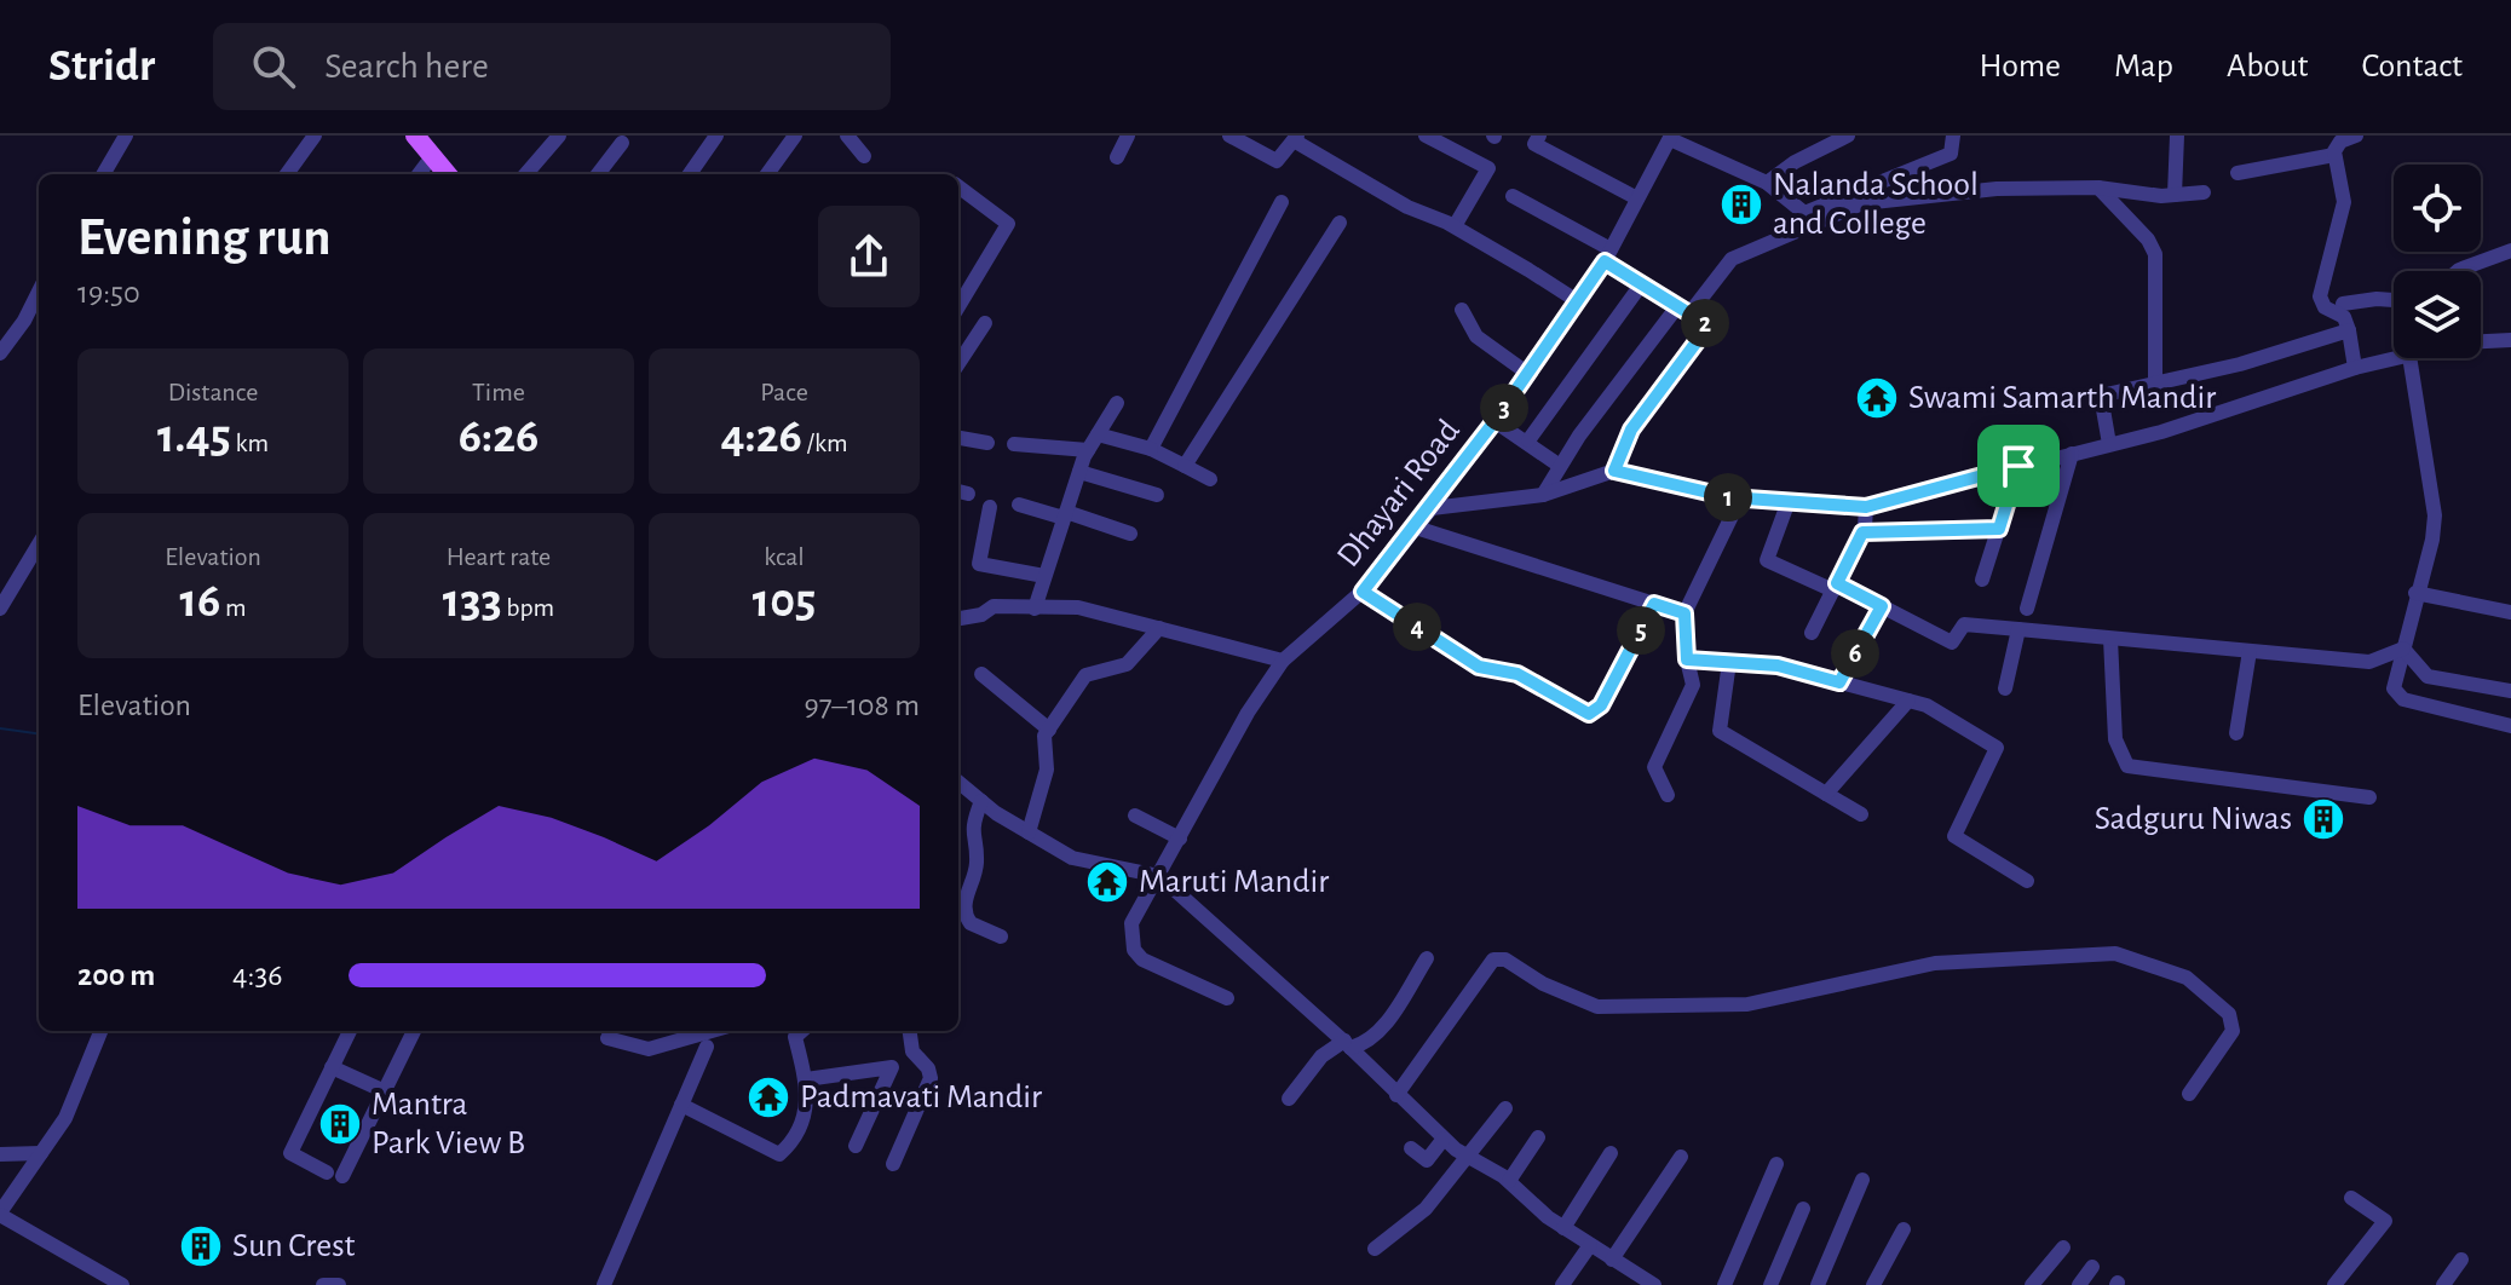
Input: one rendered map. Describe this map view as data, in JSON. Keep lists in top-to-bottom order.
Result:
{
  "streets": {
    "street": ["Dhayari Road"]
  },
  "places": {
    "building": [
      "Nalanda School and College",
      "Sadguru Niwas",
      "Mantra Park View B",
      "Sun Crest"
    ],
    "temple": ["Swami Samarth Mandir", "Maruti Mandir", "Padmavati Mandir"]
  },
  "page": {
    "header": "Stridr",
    "search": "Search here",
    "nav": [
      "Home",
      "Map",
      "About",
      "Contact"
    ],
    "heading": ["Evening run", "19:50"],
    "pins": [
      "2",
      "3",
      "1",
      "4",
      "5",
      "6"
    ],
    "stats": [
      ["Distance", "1.45 km"],
      ["Time", "6:26"],
      ["Pace", "4:26 /km"],
      ["Elevation", "16 m"],
      ["Heart rate", "133 bpm"],
      ["kcal", "105"]
    ],
    "chart": ["Elevation", "97–108 m"],
    "list": [
      {
        "name": "200 m",
        "note": "4:36"
      }
    ]
  }
}
